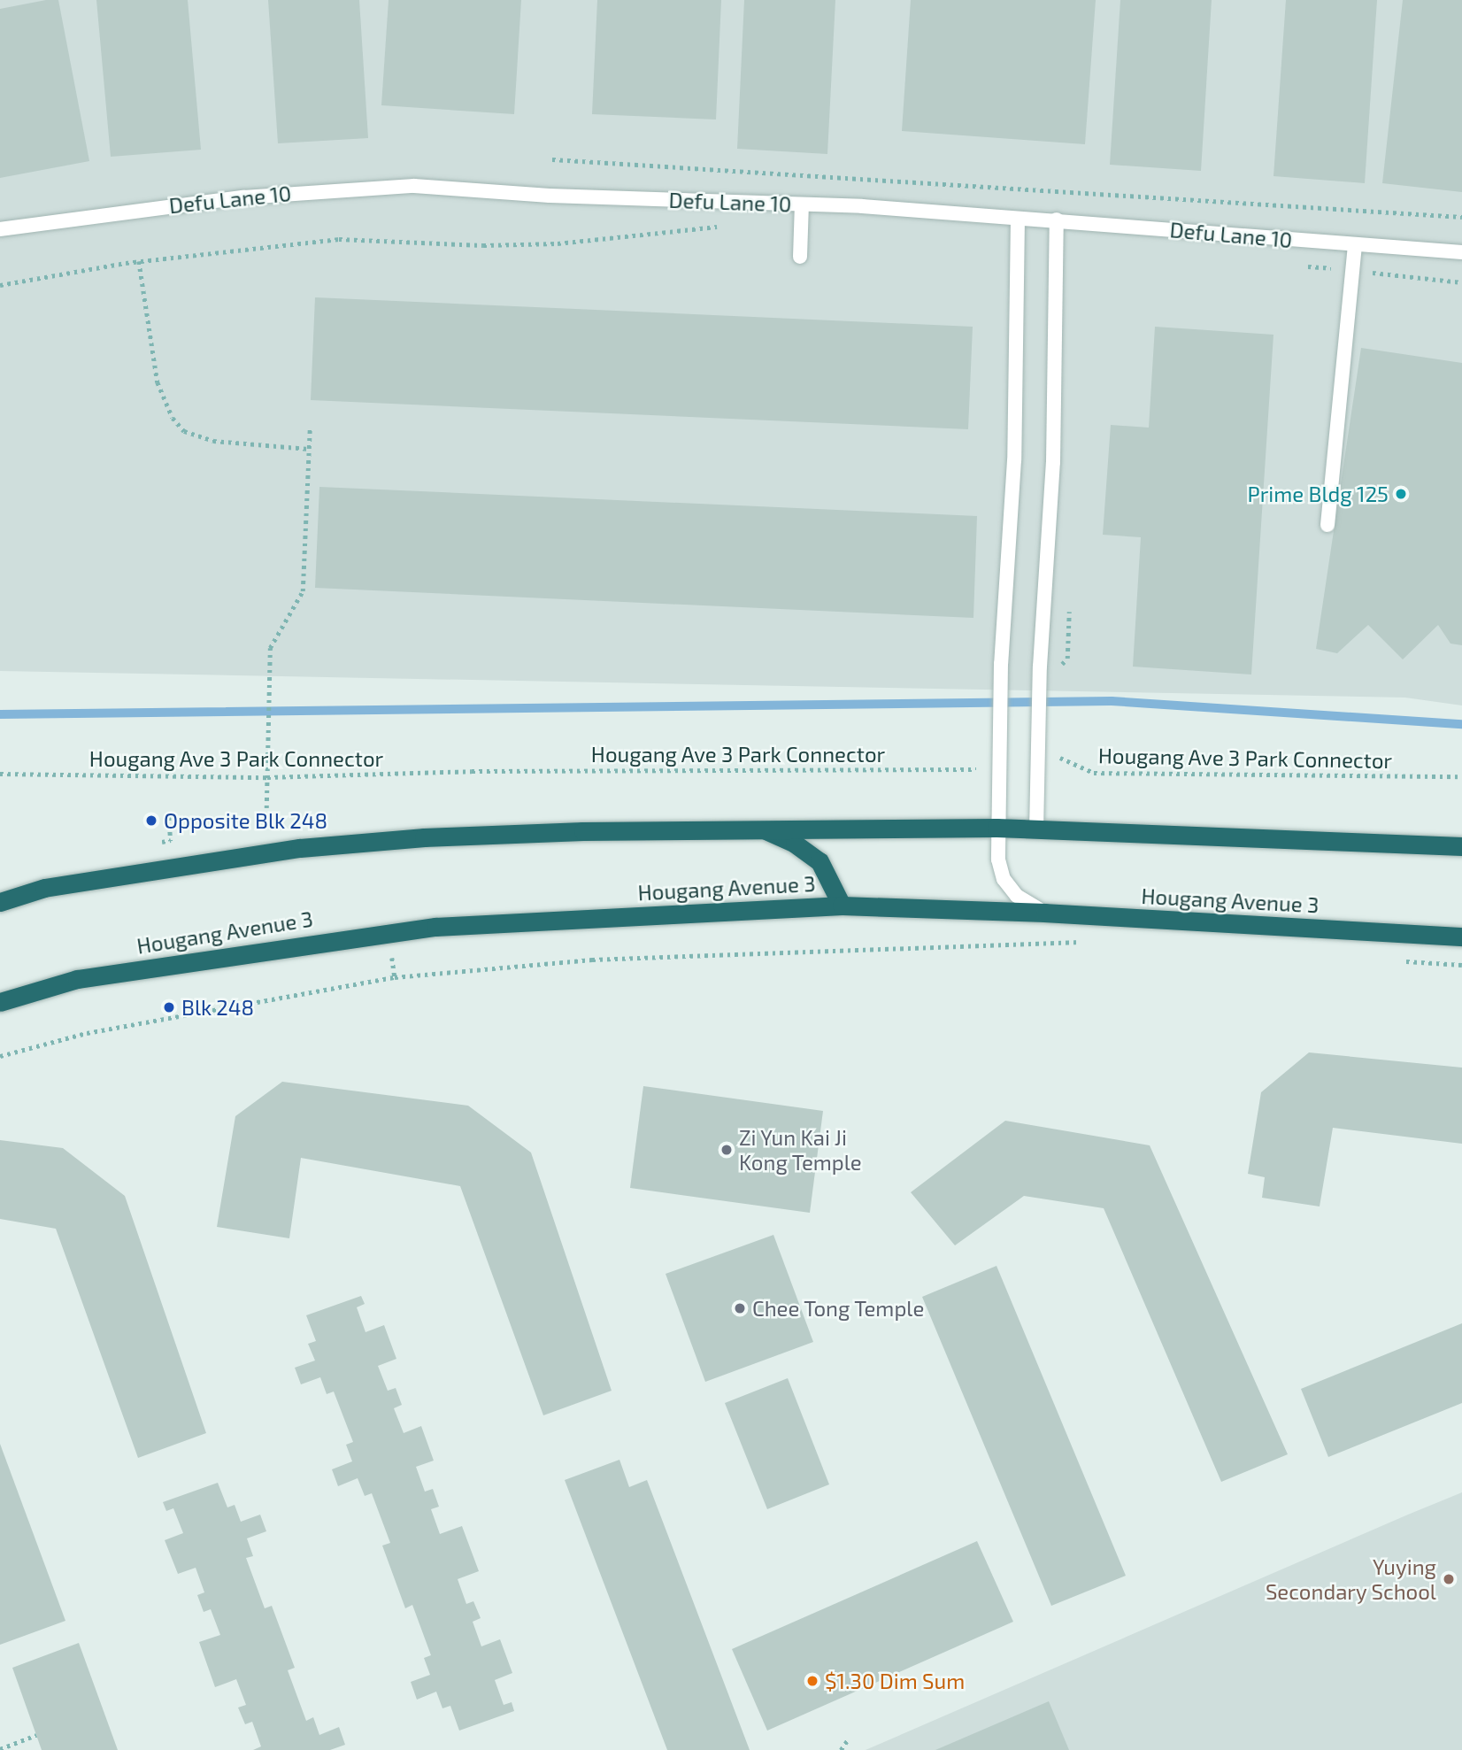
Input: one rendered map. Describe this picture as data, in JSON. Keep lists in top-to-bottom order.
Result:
{
  "streets": {
    "highway": ["Hougang Avenue 3"],
    "lane": ["Defu Lane 10"],
    "path": ["Hougang Ave 3 Park Connector"]
  },
  "places": [
    "Prime Bldg 125",
    "Opposite Blk 248",
    "Blk 248",
    "Zi Yun Kai Ji Kong Temple",
    "Chee Tong Temple",
    "Yuying Secondary School",
    "$1.30 Dim Sum"
  ]
}
